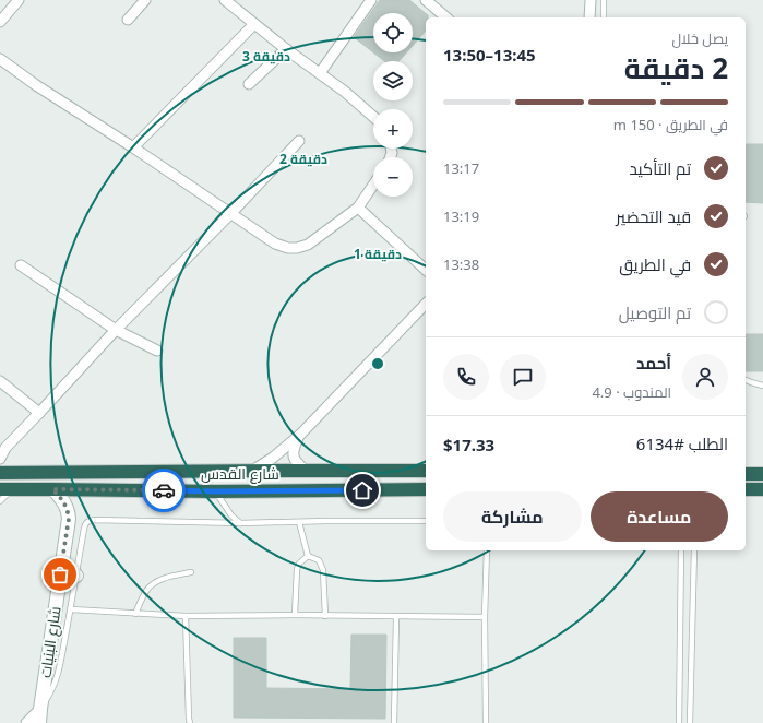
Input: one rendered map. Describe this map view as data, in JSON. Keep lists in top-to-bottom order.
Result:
{
  "streets": {
    "highway": ["شارع القدس"],
    "main road": ["شارع البنيات"]
  },
  "crossings": [
    ["شارع القدس", "شارع البنيات"]
  ],
  "page": {
    "map_buttons": ["+", "−"],
    "heading": ["2 دقيقة", "يصل خلال", "13:45–13:50"],
    "panel": [
      "أحمد",
      "المندوب · 4.9",
      "الطلب #6134",
      "$17.33"
    ],
    "bar": "في الطريق · 150 m",
    "list": [
      ["تم التأكيد", "13:17"],
      ["قيد التحضير", "13:19"],
      ["في الطريق", "13:38"],
      "تم التوصيل"
    ],
    "buttons": ["مساعدة", "مشاركة"]
  },
  "rings": ["3 دقيقة", "2 دقيقة", "1 دقيقة"]
}
